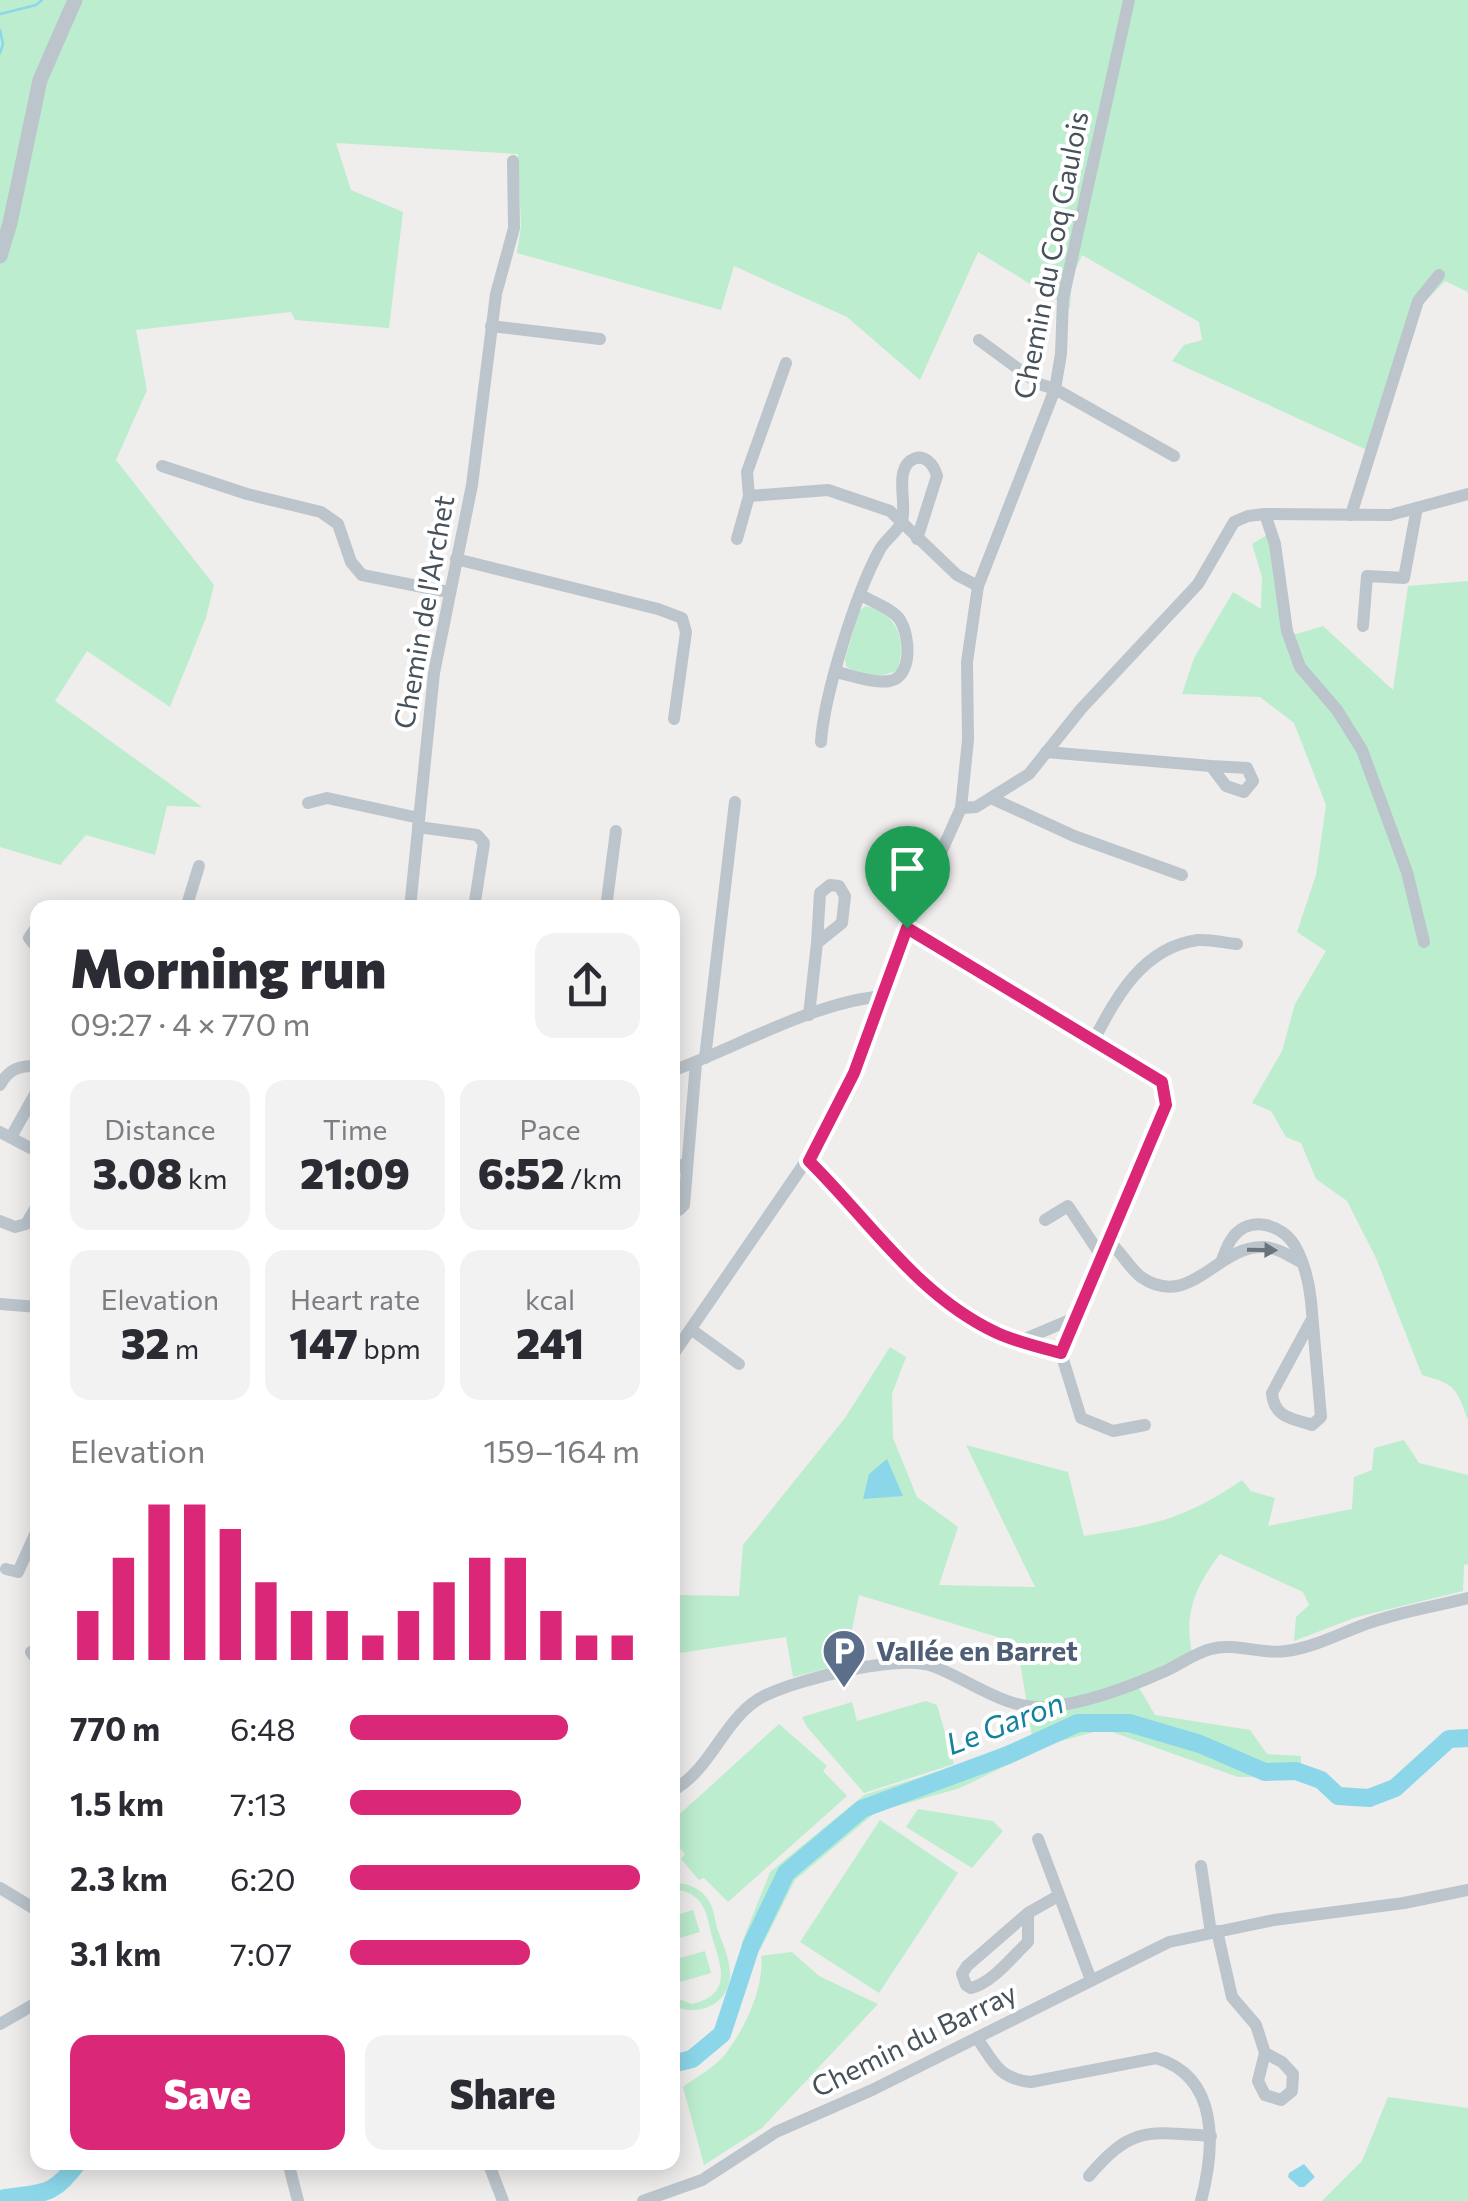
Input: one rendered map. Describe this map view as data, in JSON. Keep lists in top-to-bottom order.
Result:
{
  "streets": {
    "street": ["Chemin du Coq Gaulois", "Chemin de l'Archet", "Chemin du Barray"]
  },
  "water": ["Le Garon"],
  "places": {
    "parking": ["Vallée en Barret"]
  },
  "page": {
    "heading": ["Morning run", "09:27 · 4 × 770 m"],
    "stats": [
      ["Distance", "3.08 km"],
      ["Time", "21:09"],
      ["Pace", "6:52 /km"],
      ["Elevation", "32 m"],
      ["Heart rate", "147 bpm"],
      ["kcal", "241"]
    ],
    "chart": ["Elevation", "159–164 m"],
    "list": [
      {
        "name": "770 m",
        "note": "6:48"
      },
      {
        "name": "1.5 km",
        "note": "7:13"
      },
      {
        "name": "2.3 km",
        "note": "6:20"
      },
      {
        "name": "3.1 km",
        "note": "7:07"
      }
    ],
    "buttons": ["Save", "Share"]
  }
}
